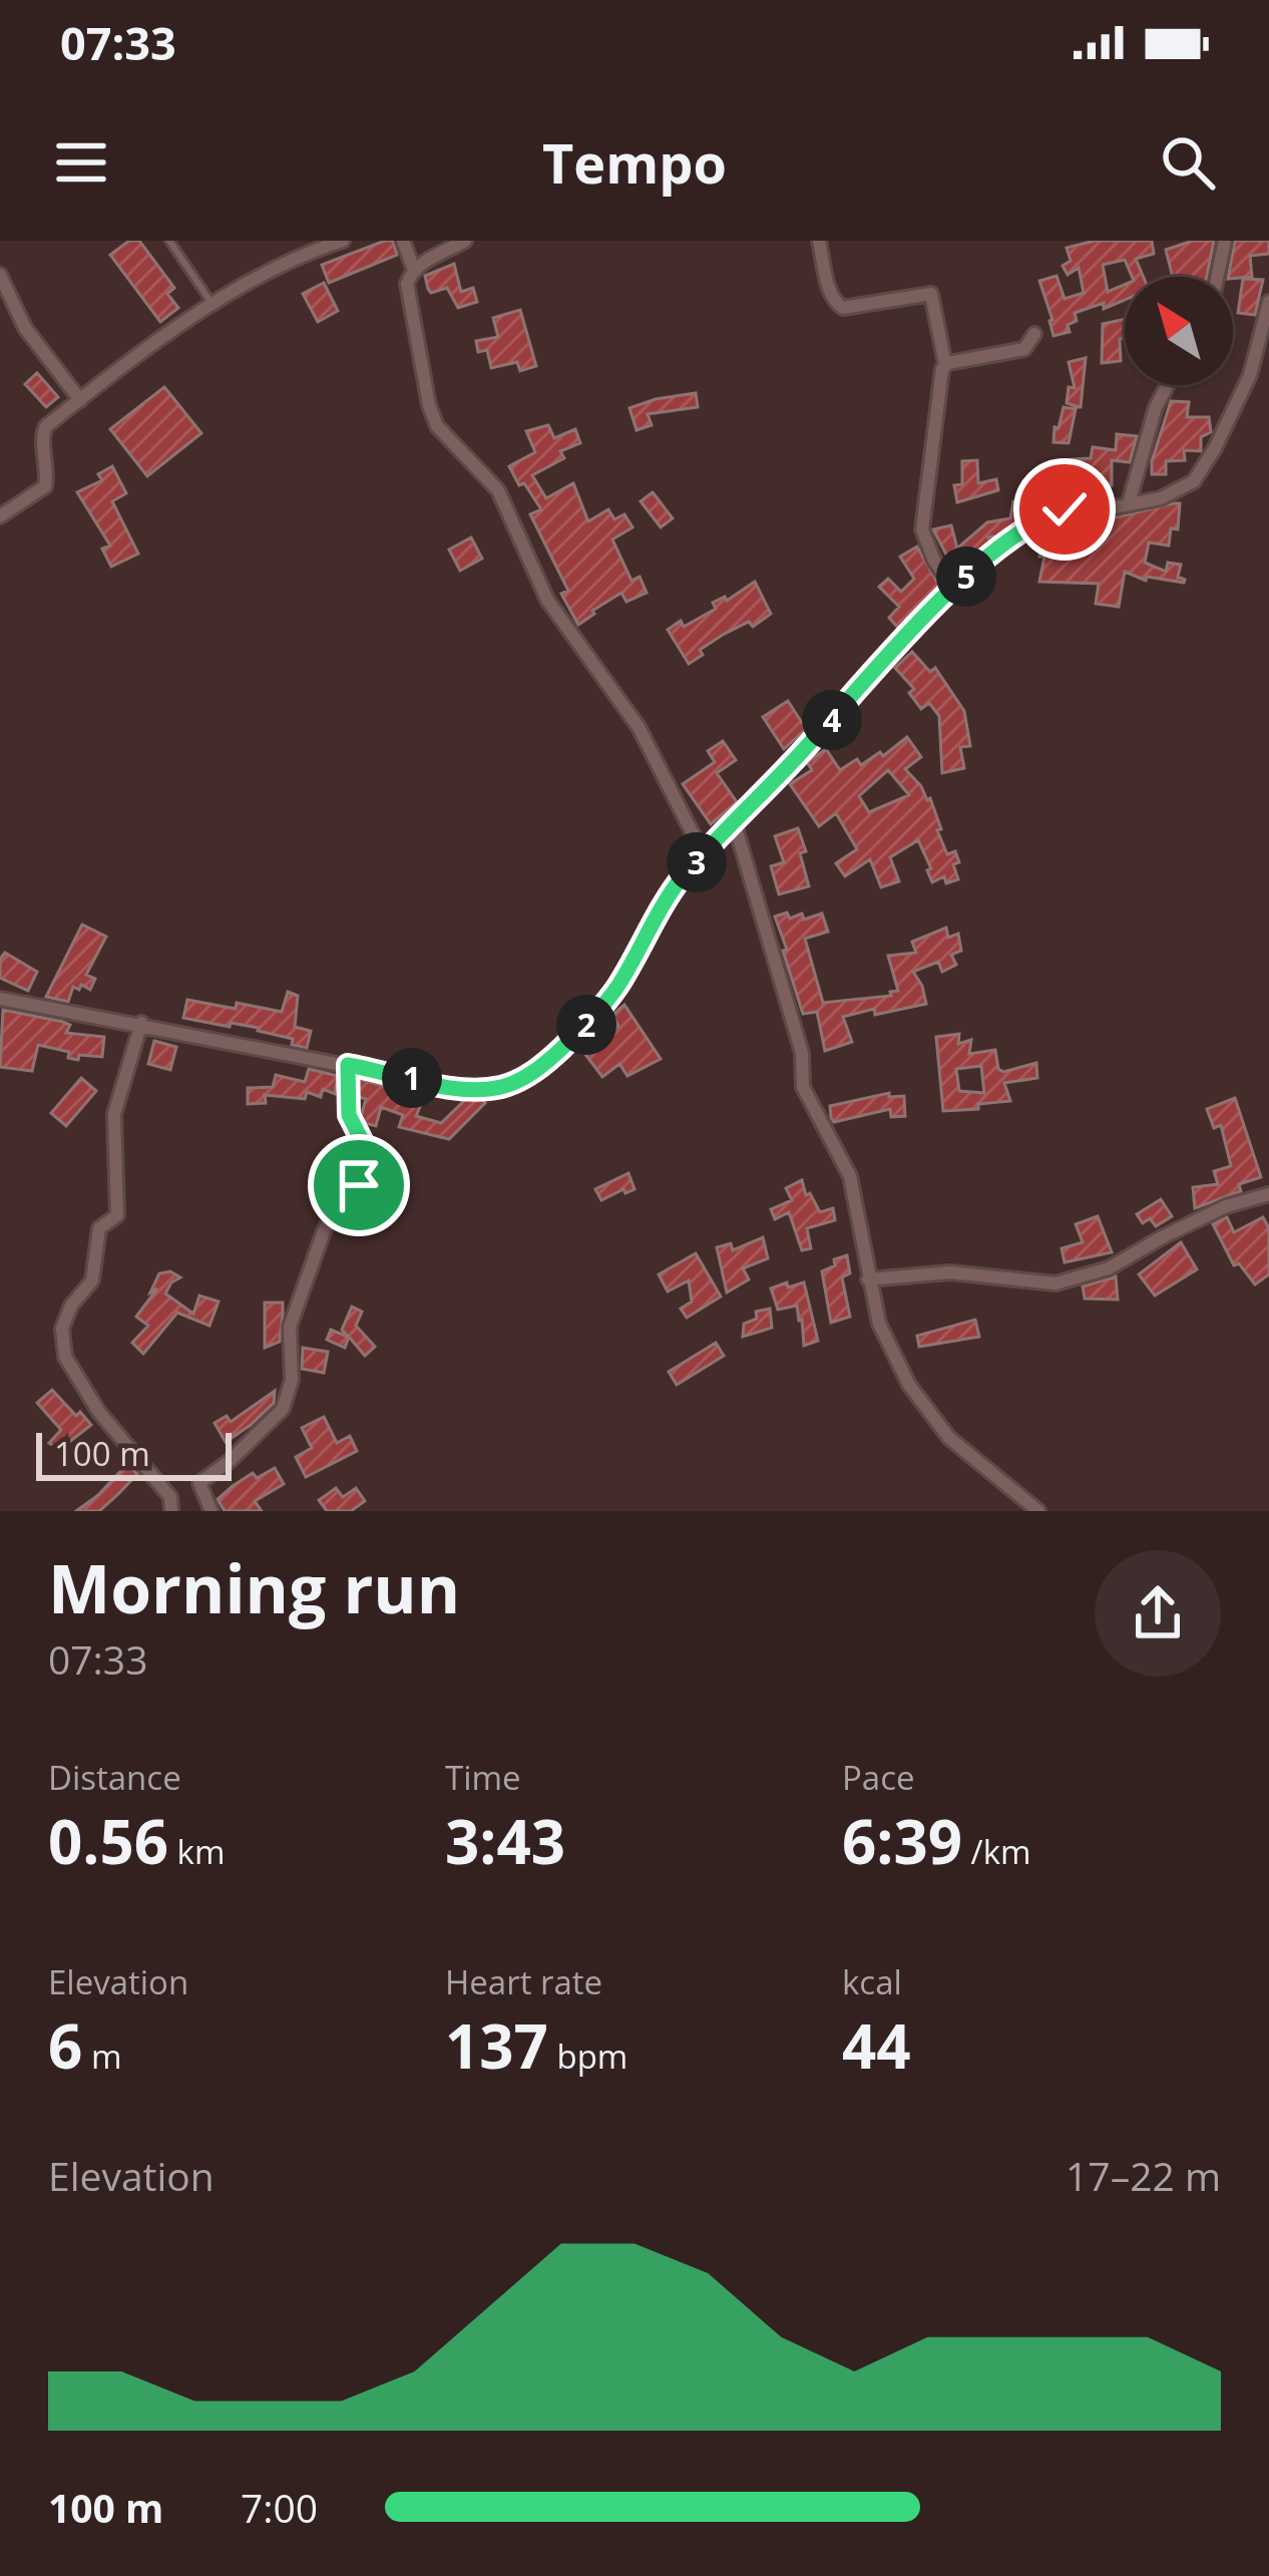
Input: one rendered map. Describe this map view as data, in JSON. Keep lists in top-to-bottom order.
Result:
{
  "scale_bar": "100 m",
  "north": "top left",
  "page": {
    "status": "07:33",
    "header": "Tempo",
    "pins": [
      "5",
      "4",
      "3",
      "2",
      "1"
    ],
    "scale": "100 m",
    "heading": ["Morning run", "07:33"],
    "stats": [
      ["Distance", "0.56 km"],
      ["Time", "3:43"],
      ["Pace", "6:39 /km"],
      ["Elevation", "6 m"],
      ["Heart rate", "137 bpm"],
      ["kcal", "44"]
    ],
    "chart": ["Elevation", "17–22 m"],
    "list": [
      {
        "name": "100 m",
        "note": "7:00"
      }
    ]
  }
}
